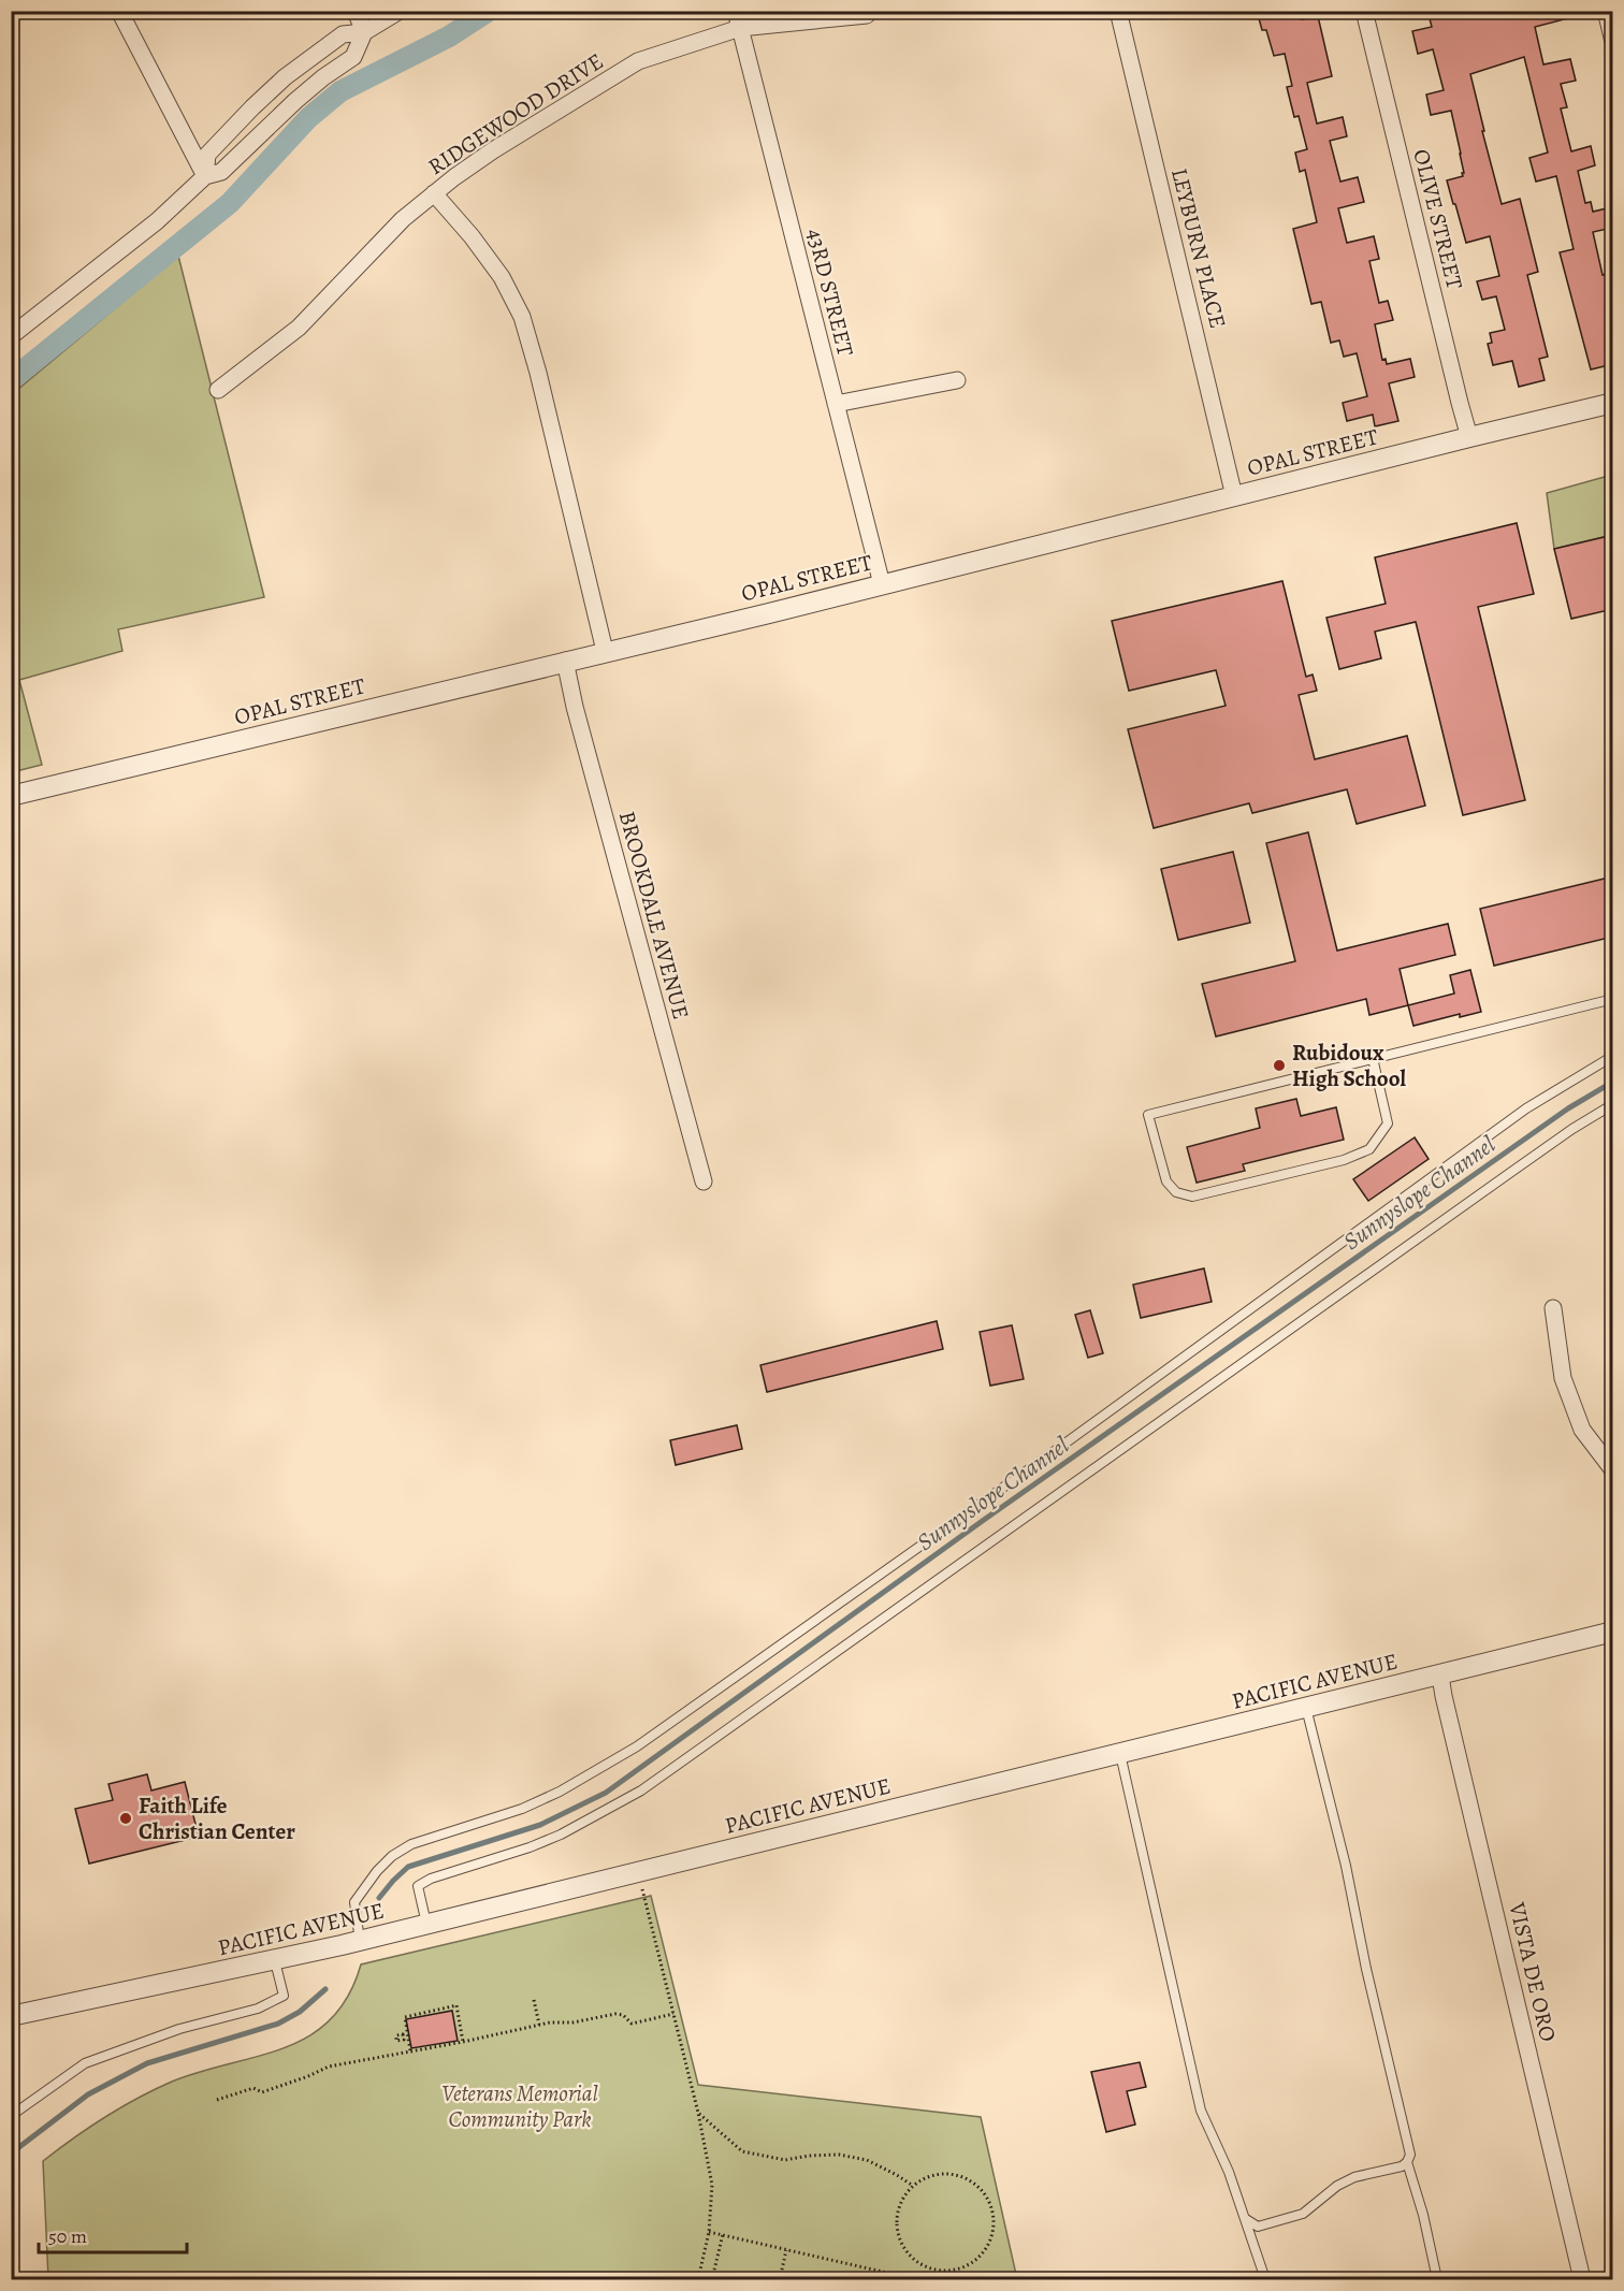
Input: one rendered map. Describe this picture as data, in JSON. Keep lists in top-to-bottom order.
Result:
{
  "streets": {
    "street": [
      "RIDGEWOOD DRIVE",
      "OLIVE STREET",
      "LEYBURN PLACE",
      "43RD STREET",
      "OPAL STREET",
      "BROOKDALE AVENUE",
      "PACIFIC AVENUE",
      "VISTA DE ORO"
    ]
  },
  "crossings": [
    ["RIDGEWOOD DRIVE", "43RD STREET"],
    ["OLIVE STREET", "OPAL STREET"],
    ["LEYBURN PLACE", "OPAL STREET"],
    ["43RD STREET", "OPAL STREET"],
    ["OPAL STREET", "BROOKDALE AVENUE"],
    ["PACIFIC AVENUE", "VISTA DE ORO"]
  ],
  "water": ["Sunnyslope Channel"],
  "parks": ["Veterans Memorial Community Park"],
  "places": ["Rubidoux High School", "Faith Life Christian Center"],
  "scale_bar": "50 m"
}
